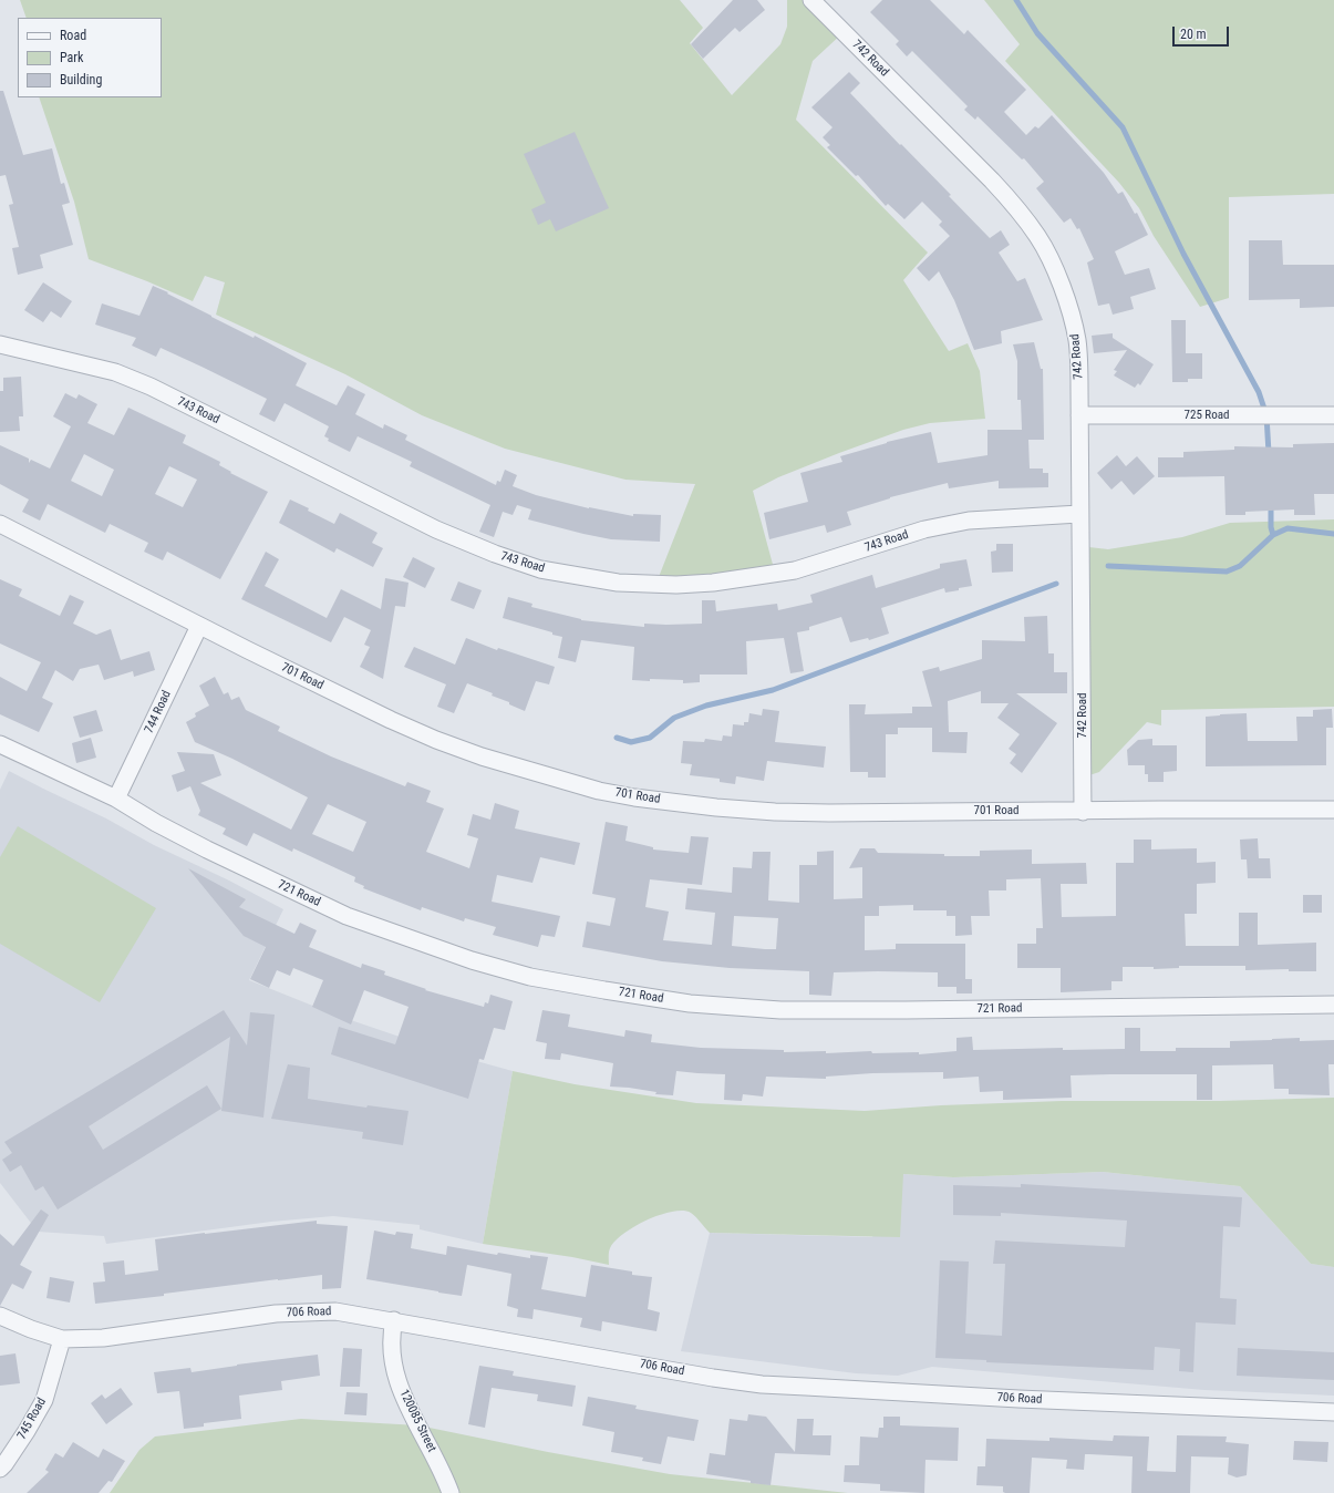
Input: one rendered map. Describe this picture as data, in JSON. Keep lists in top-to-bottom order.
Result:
{
  "streets": {
    "street": [
      "742 Road",
      "743 Road",
      "725 Road",
      "701 Road",
      "744 Road",
      "721 Road",
      "706 Road",
      "745 Road",
      "120085 Street"
    ]
  },
  "crossings": [
    ["742 Road", "743 Road"],
    ["742 Road", "725 Road"],
    ["742 Road", "701 Road"],
    ["701 Road", "744 Road"],
    ["744 Road", "721 Road"],
    ["706 Road", "745 Road"],
    ["706 Road", "120085 Street"]
  ],
  "legend": ["Road", "Park", "Building"],
  "scale_bar": "20 m"
}
